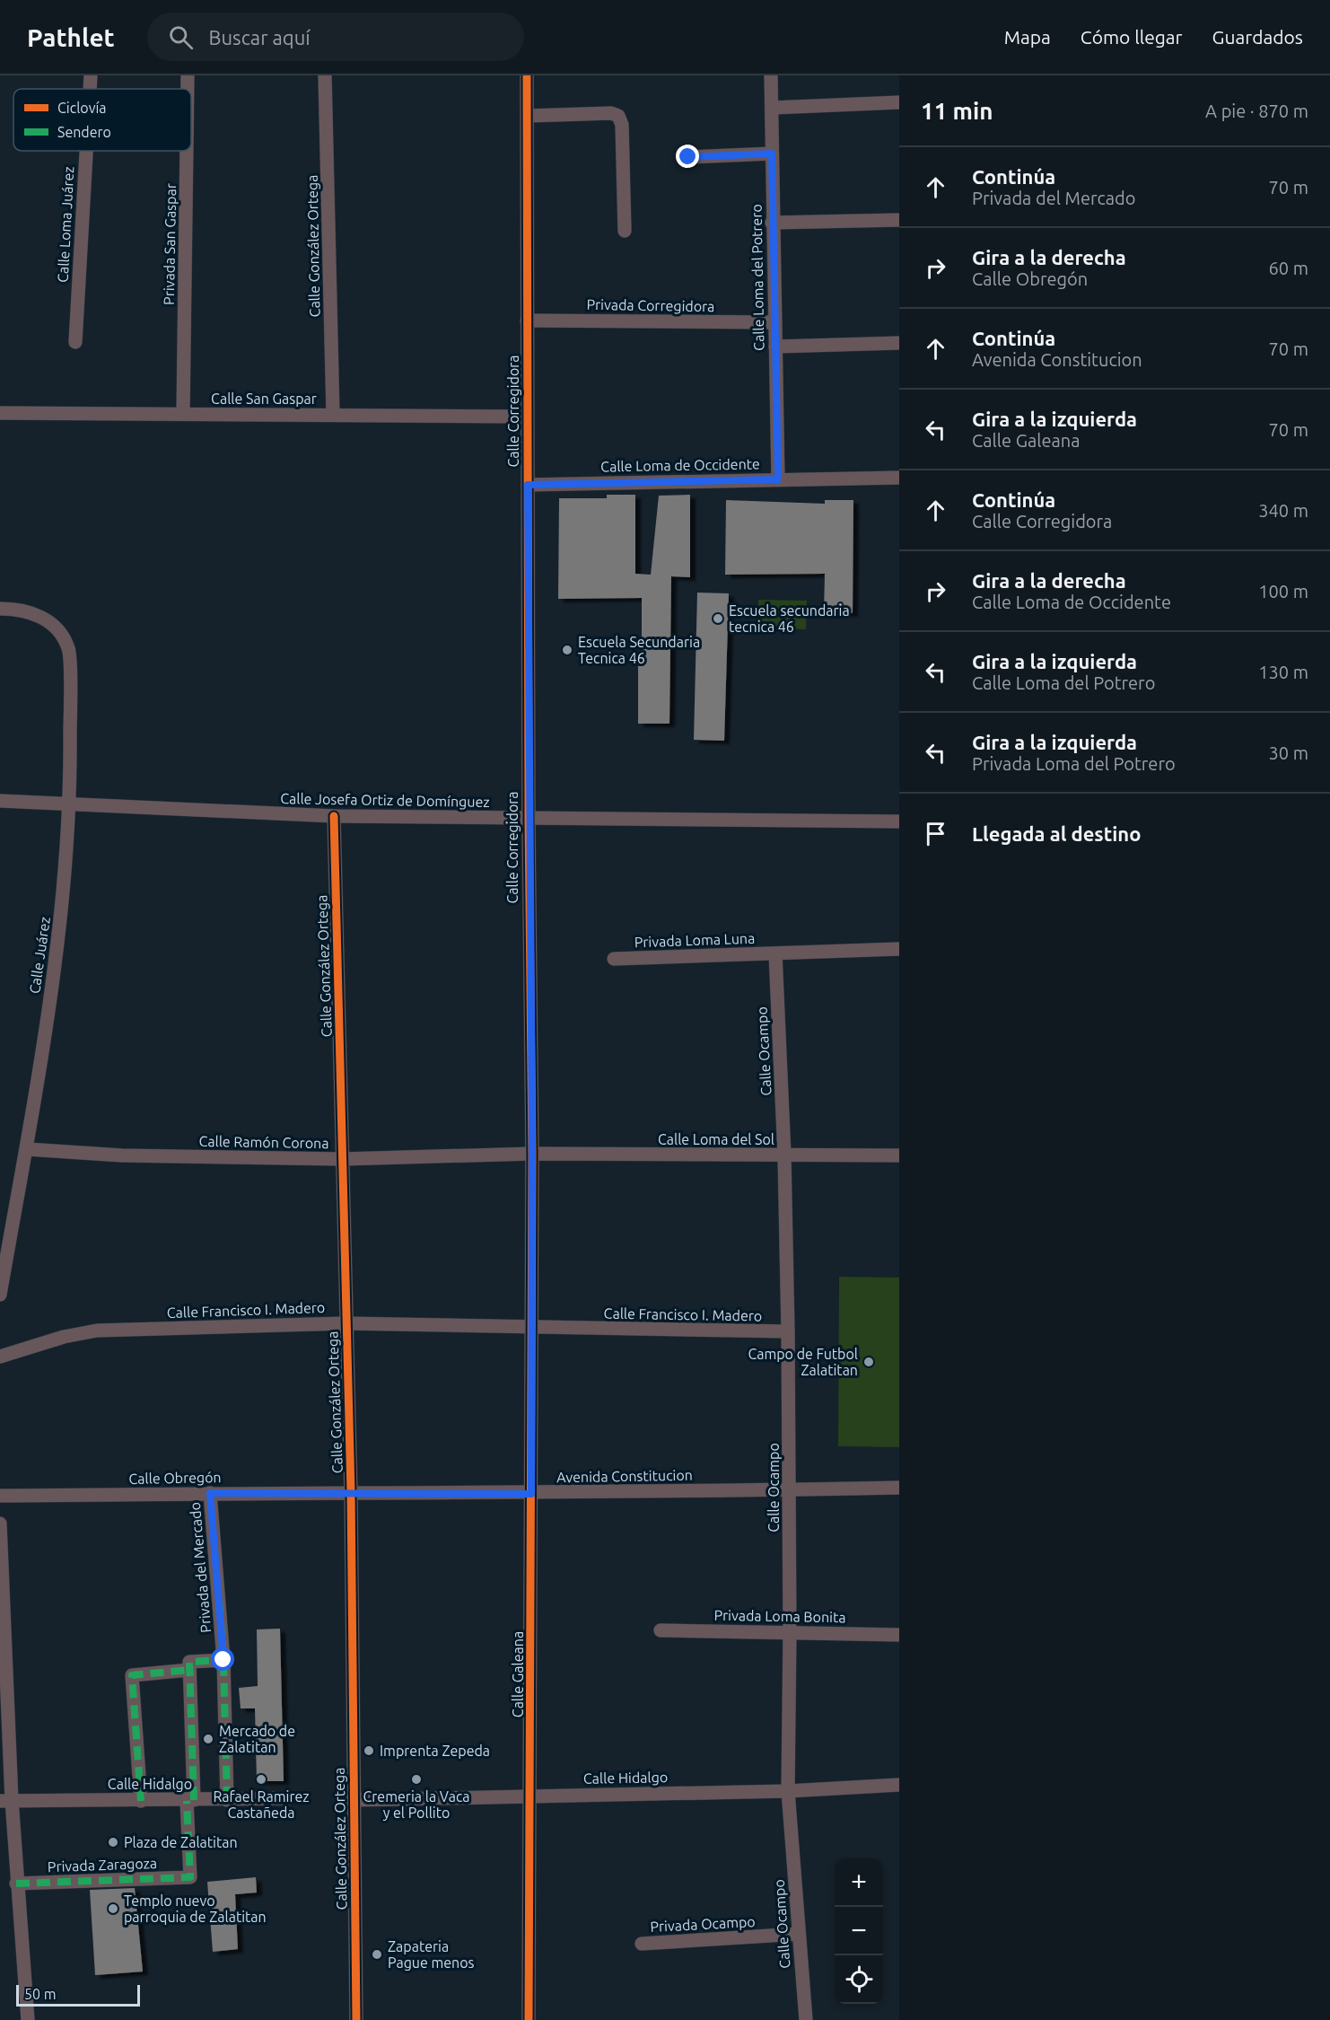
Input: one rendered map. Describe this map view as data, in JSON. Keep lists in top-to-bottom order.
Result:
{
  "streets": {
    "street": [
      "Calle Loma Juárez",
      "Privada San Gaspar",
      "Calle González Ortega",
      "Calle Loma del Potrero",
      "Privada Corregidora",
      "Calle San Gaspar",
      "Calle Corregidora",
      "Calle Loma de Occidente",
      "Calle Josefa Ortiz de Domínguez",
      "Privada Loma Luna",
      "Calle Juárez",
      "Calle Ocampo",
      "Calle Loma del Sol",
      "Calle Ramón Corona",
      "Calle Francisco I. Madero",
      "Avenida Constitucion",
      "Calle Obregón",
      "Privada del Mercado",
      "Privada Loma Bonita",
      "Calle Galeana",
      "Calle Hidalgo",
      "Privada Zaragoza",
      "Privada Ocampo"
    ]
  },
  "crossings": [
    ["Privada San Gaspar", "Calle San Gaspar"],
    ["Calle González Ortega", "Calle San Gaspar"],
    ["Calle González Ortega", "Calle Josefa Ortiz de Domínguez"],
    ["Calle González Ortega", "Calle Ramón Corona"],
    ["Calle González Ortega", "Calle Francisco I. Madero"],
    ["Calle González Ortega", "Avenida Constitucion"],
    ["Calle González Ortega", "Calle Obregón"],
    ["Calle González Ortega", "Calle Hidalgo"],
    ["Calle Loma del Potrero", "Privada Corregidora"],
    ["Calle Loma del Potrero", "Calle Loma de Occidente"],
    ["Privada Corregidora", "Calle Corregidora"],
    ["Calle San Gaspar", "Calle Corregidora"],
    ["Calle Corregidora", "Calle Loma de Occidente"],
    ["Calle Corregidora", "Calle Josefa Ortiz de Domínguez"],
    ["Calle Corregidora", "Calle Loma del Sol"],
    ["Calle Corregidora", "Calle Ramón Corona"],
    ["Calle Corregidora", "Calle Francisco I. Madero"],
    ["Calle Corregidora", "Calle Galeana"],
    ["Calle Josefa Ortiz de Domínguez", "Calle Juárez"],
    ["Privada Loma Luna", "Calle Ocampo"],
    ["Calle Juárez", "Calle Ramón Corona"],
    ["Calle Ocampo", "Calle Loma del Sol"],
    ["Calle Ocampo", "Calle Francisco I. Madero"],
    ["Calle Ocampo", "Avenida Constitucion"],
    ["Calle Ocampo", "Privada Loma Bonita"],
    ["Calle Ocampo", "Calle Hidalgo"],
    ["Calle Ocampo", "Privada Ocampo"],
    ["Calle Loma del Sol", "Calle Ramón Corona"],
    ["Calle Francisco I. Madero", "Calle Galeana"],
    ["Avenida Constitucion", "Calle Obregón"],
    ["Avenida Constitucion", "Calle Galeana"],
    ["Calle Obregón", "Privada del Mercado"],
    ["Privada del Mercado", "Calle Hidalgo"],
    ["Calle Galeana", "Calle Hidalgo"],
    ["Calle Hidalgo", "Privada Zaragoza"]
  ],
  "places": [
    "Escuela secundaria tecnica 46",
    "Escuela Secundaria Tecnica 46",
    "Campo de Futbol Zalatitan",
    "Mercado de Zalatitan",
    "Imprenta Zepeda",
    "Rafael Ramirez Castañeda",
    "Cremeria la Vaca y el Pollito",
    "Plaza de Zalatitan",
    "Templo nuevo parroquia de Zalatitan",
    "Zapateria Pague menos"
  ],
  "legend": ["Ciclovía", "Sendero"],
  "scale_bar": "50 m",
  "page": {
    "header": "Pathlet",
    "search": "Buscar aquí",
    "nav": ["Mapa", "Cómo llegar", "Guardados"],
    "heading": ["11 min", "A pie · 870 m"],
    "list": [
      ["Continúa", "Privada del Mercado", "70 m"],
      ["Gira a la derecha", "Calle Obregón", "60 m"],
      ["Continúa", "Avenida Constitucion", "70 m"],
      ["Gira a la izquierda", "Calle Galeana", "70 m"],
      ["Continúa", "Calle Corregidora", "340 m"],
      ["Gira a la derecha", "Calle Loma de Occidente", "100 m"],
      ["Gira a la izquierda", "Calle Loma del Potrero", "130 m"],
      ["Gira a la izquierda", "Privada Loma del Potrero", "30 m"],
      "Llegada al destino"
    ],
    "map_buttons": ["+", "−"],
    "scale": "50 m"
  }
}
